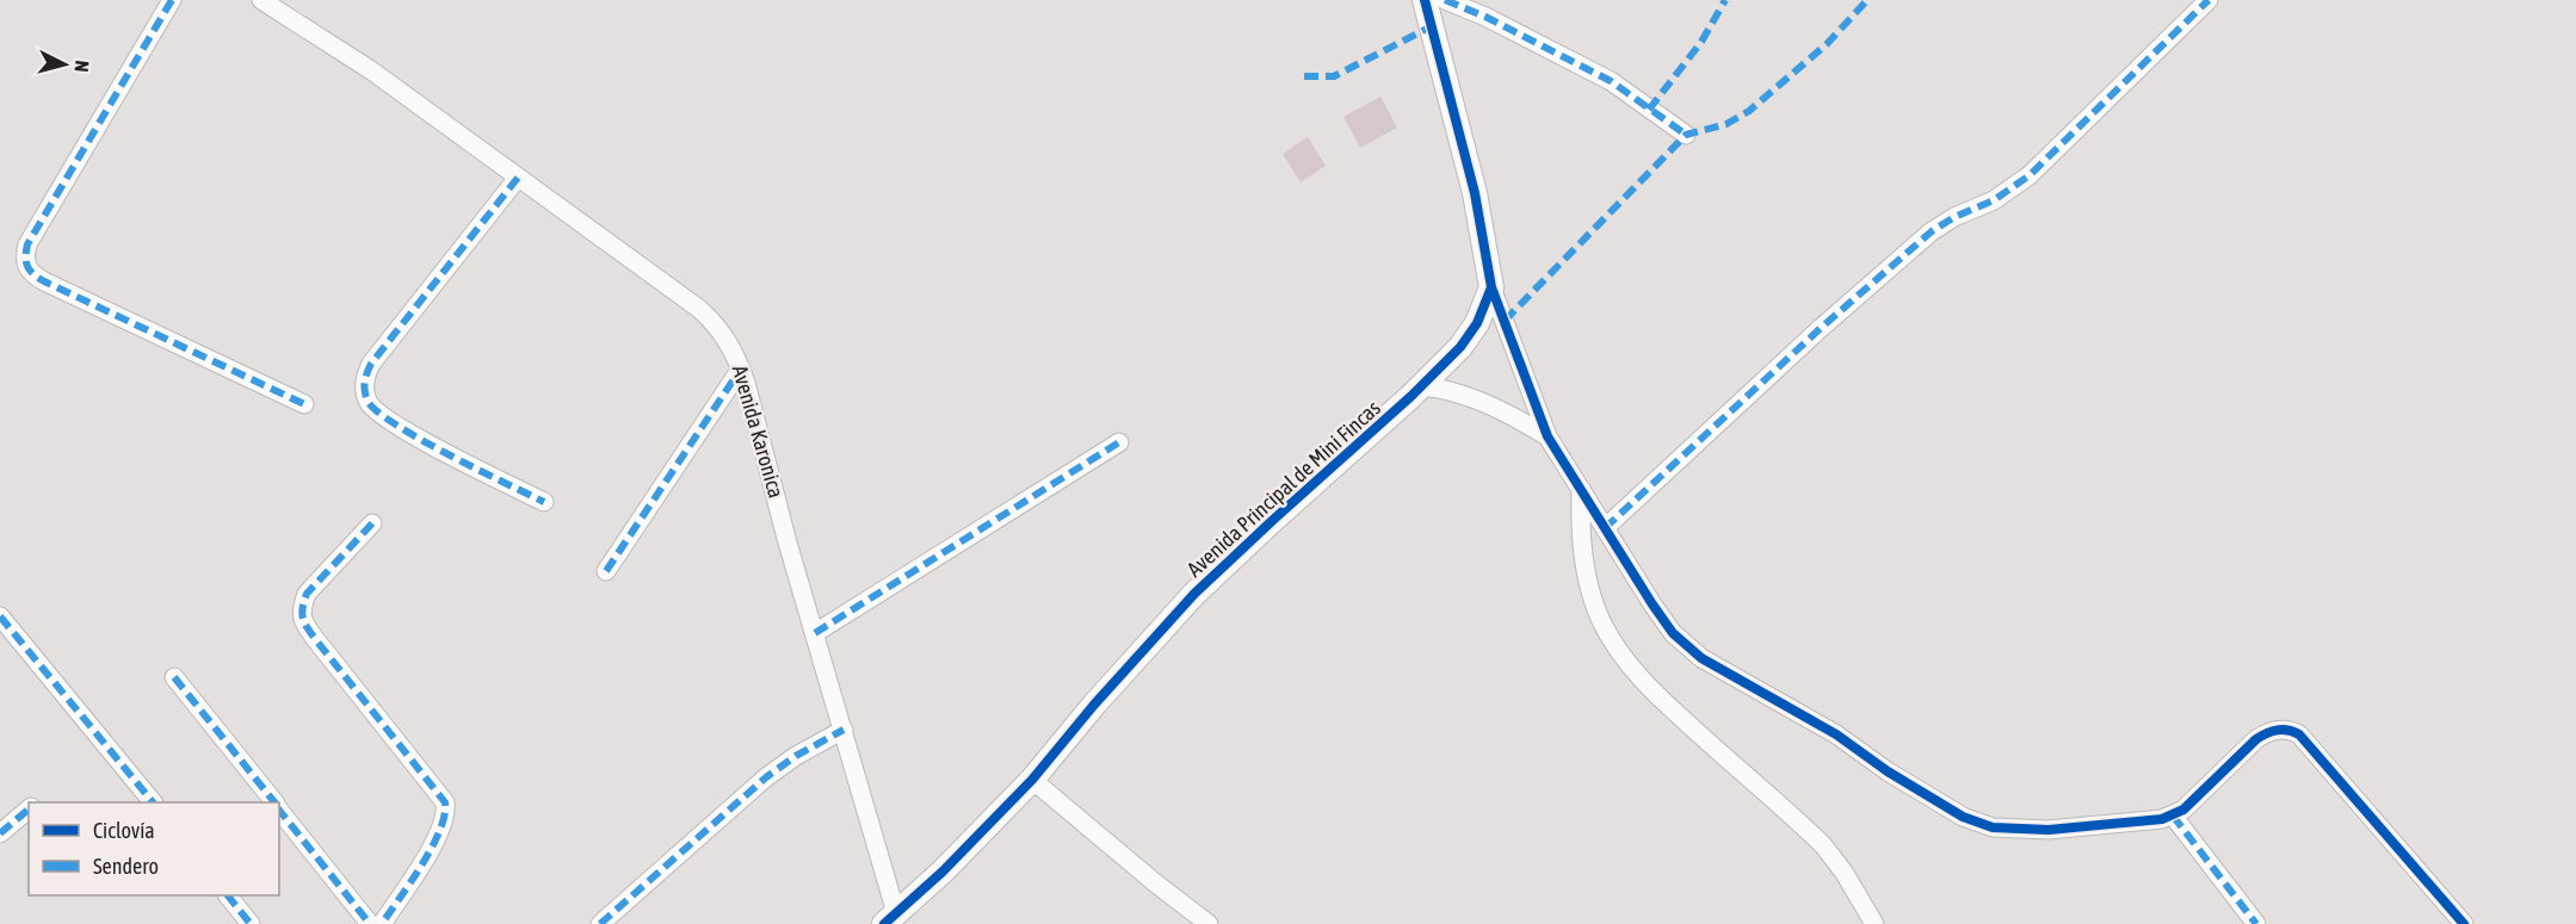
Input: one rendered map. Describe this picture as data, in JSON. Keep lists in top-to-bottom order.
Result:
{
  "streets": {
    "street": ["Avenida Karonica", "Avenida Principal de Mini Fincas"]
  },
  "crossings": [
    ["Avenida Karonica", "Avenida Principal de Mini Fincas"]
  ],
  "legend": ["Ciclovía", "Sendero"],
  "north": "right"
}
